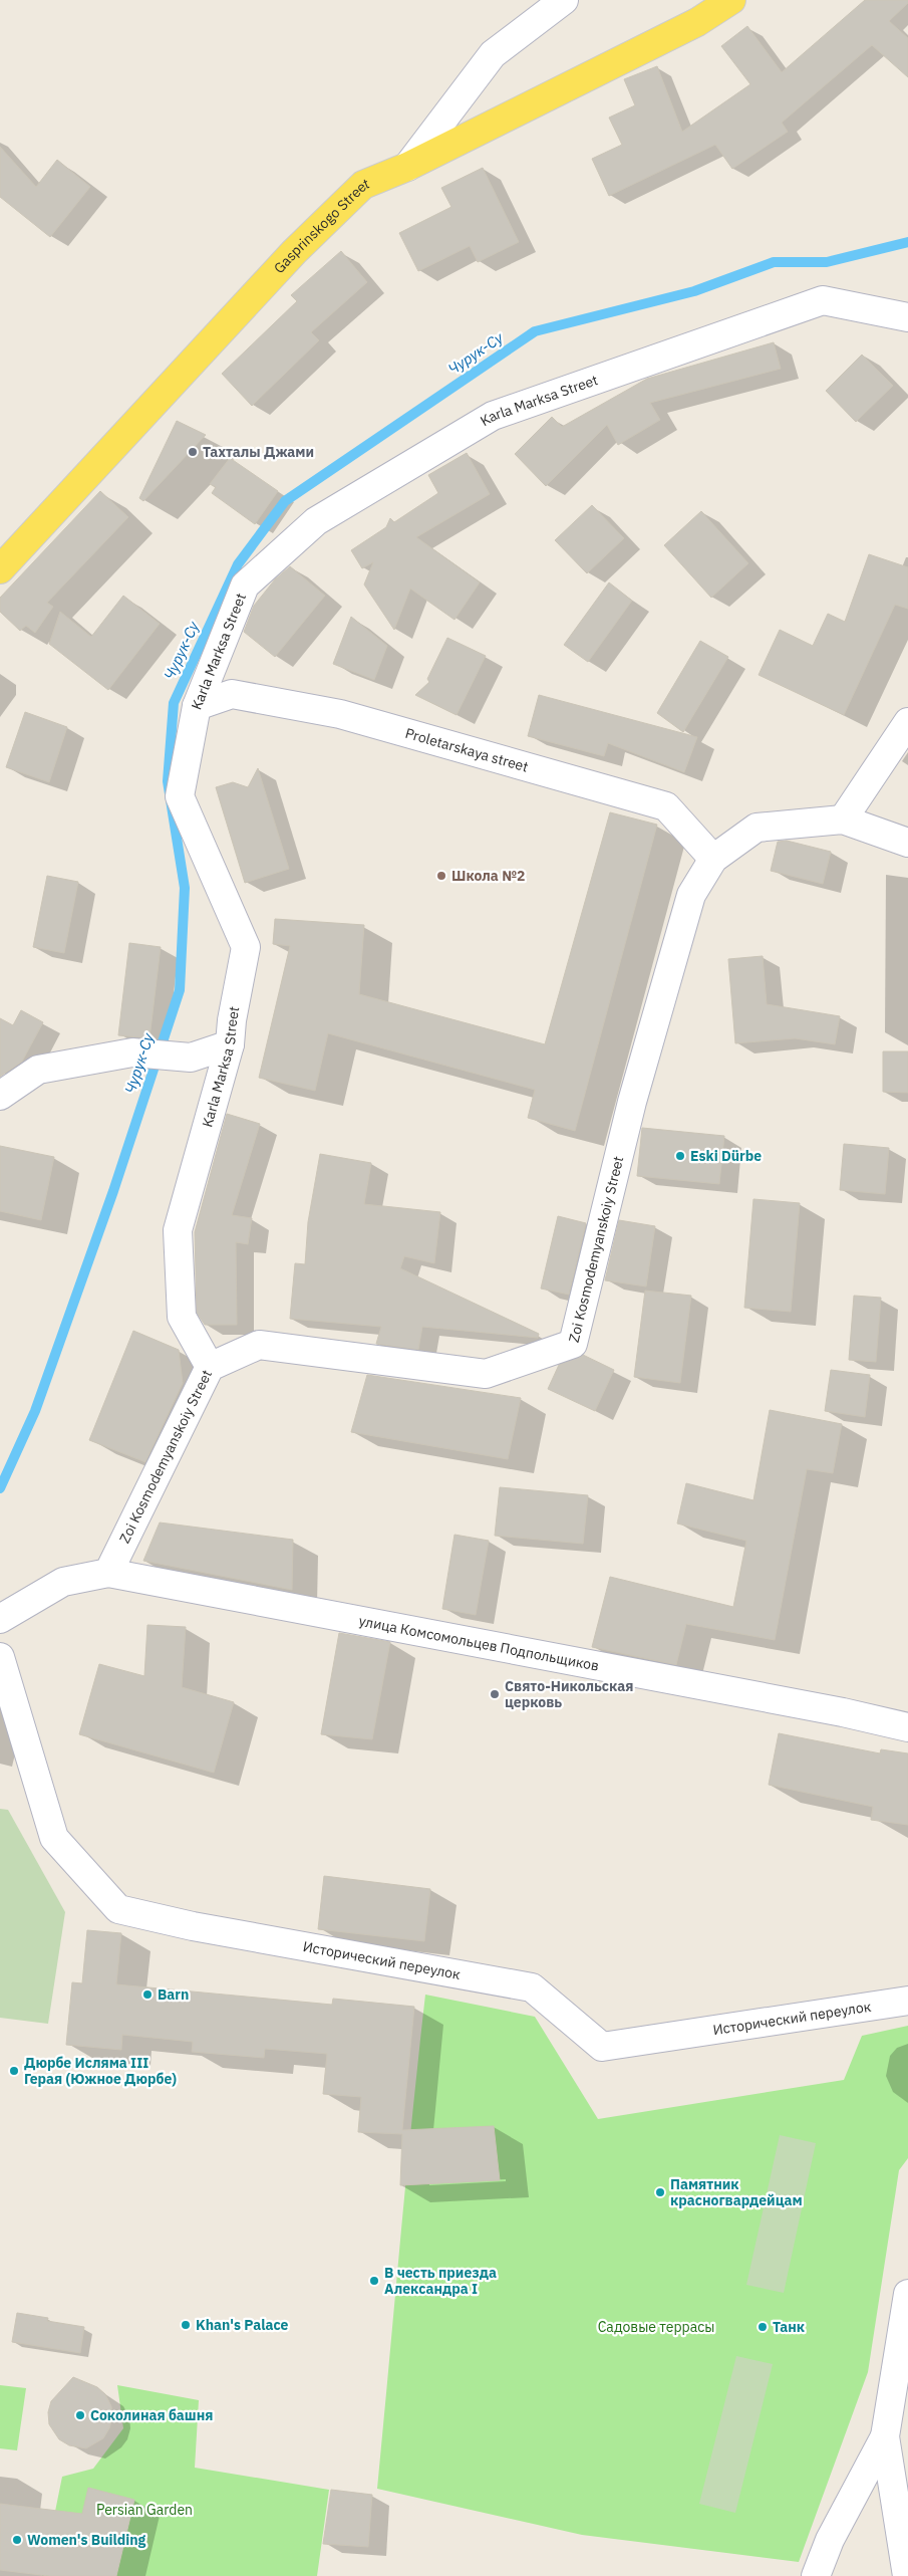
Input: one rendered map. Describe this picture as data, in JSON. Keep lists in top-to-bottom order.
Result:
{
  "streets": {
    "main road": ["Gasprinskogo Street"],
    "street": [
      "Karla Marksa Street",
      "Proletarskaya street",
      "Zoi Kosmodemyanskoiy Street",
      "улица Комсомольцев Подпольщиков",
      "Исторический переулок"
    ]
  },
  "crossings": [
    ["Karla Marksa Street", "Proletarskaya street"],
    ["Karla Marksa Street", "Zoi Kosmodemyanskoiy Street"],
    ["Proletarskaya street", "Zoi Kosmodemyanskoiy Street"],
    ["Zoi Kosmodemyanskoiy Street", "улица Комсомольцев Подпольщиков"]
  ],
  "water": ["Чурук-Су"],
  "parks": ["Садовые террасы", "Persian Garden"],
  "places": [
    "Тахталы Джами",
    "Школа №2",
    "Eski Dürbe",
    "Свято-Никольская церковь",
    "Barn",
    "Дюрбе Исляма III Герая (Южное Дюрбе)",
    "Памятник красногвардейцам",
    "В честь приезда Александра I",
    "Khan's Palace",
    "Танк",
    "Соколиная башня",
    "Women's Building"
  ]
}
